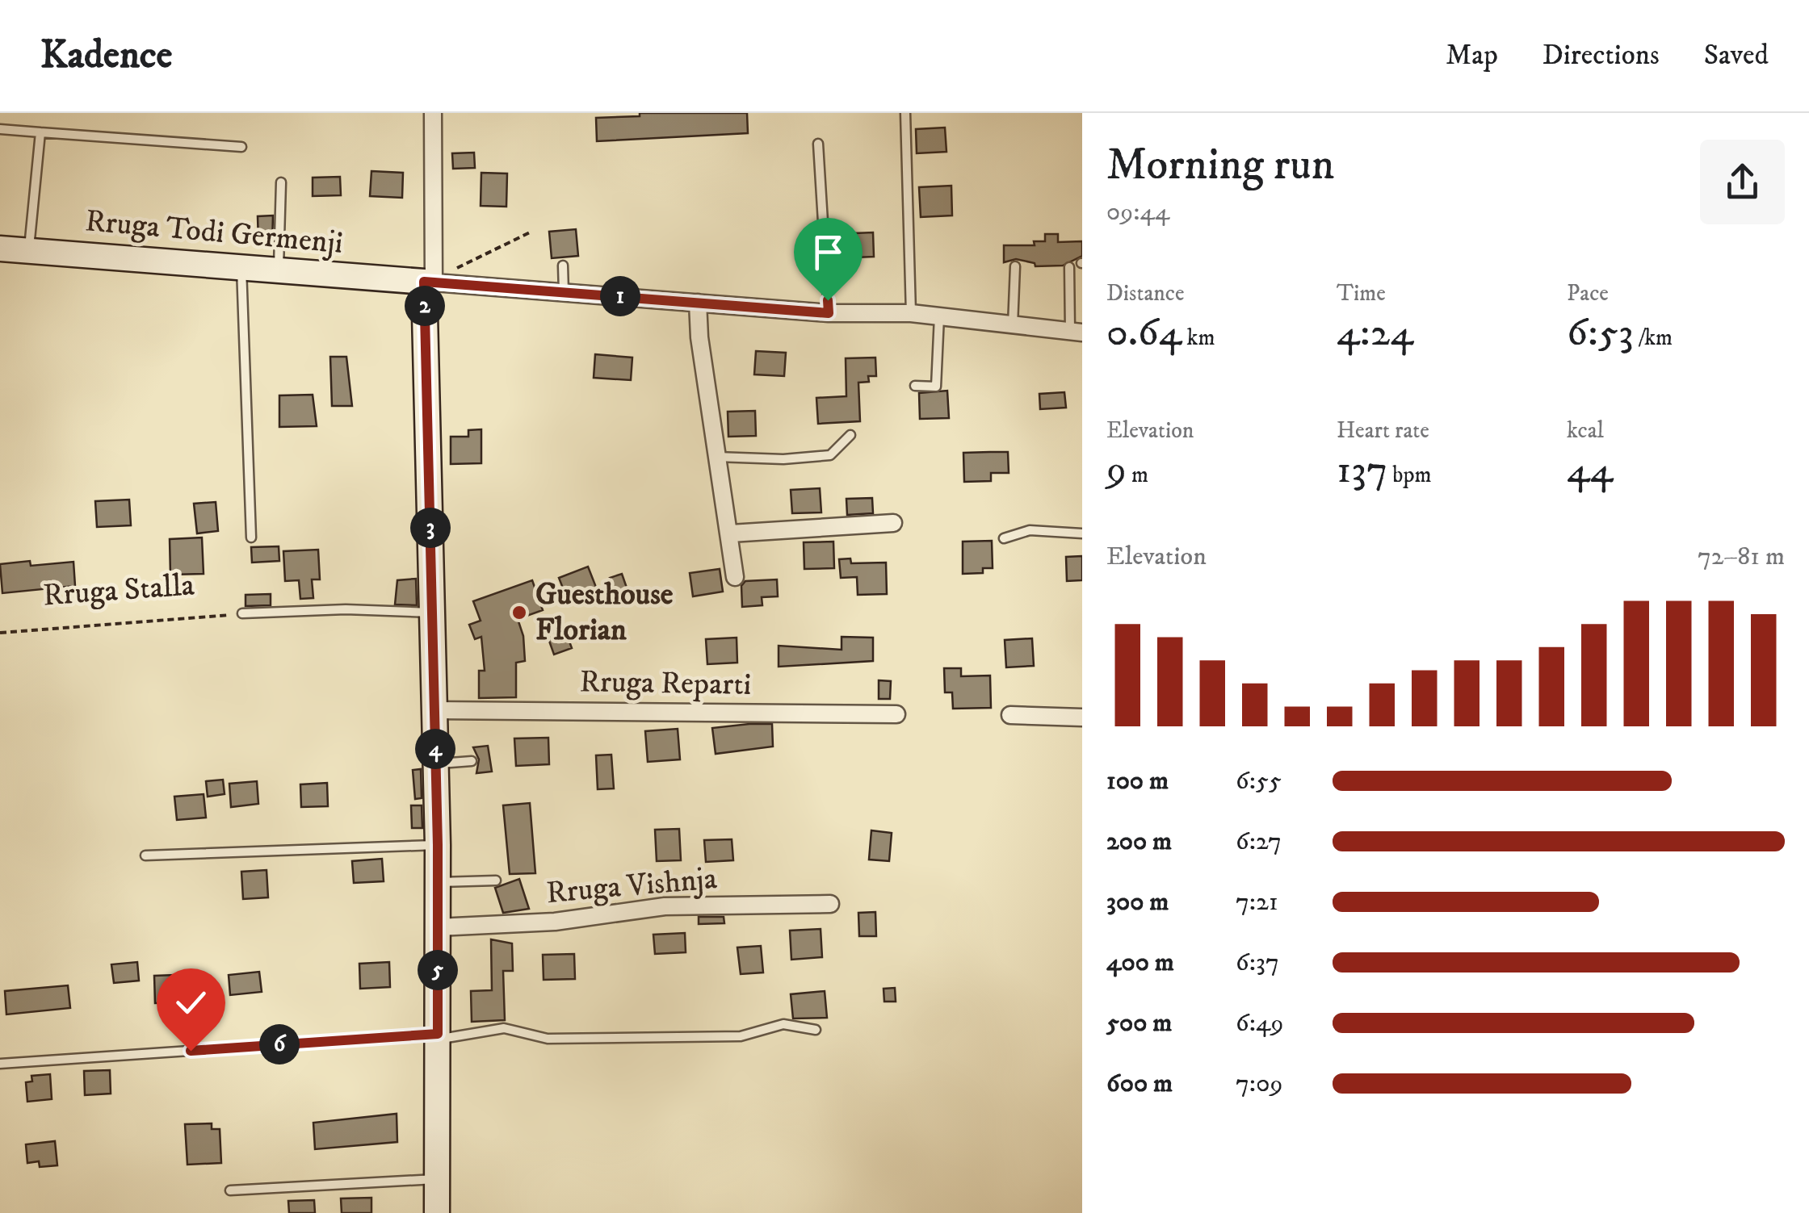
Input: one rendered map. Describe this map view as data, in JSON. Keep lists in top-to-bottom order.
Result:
{
  "streets": {
    "street": ["Rruga Todi Germenji", "Rruga Reparti", "Rruga Vishnja"],
    "path": ["Rruga Stalla"]
  },
  "places": ["Guesthouse Florian"],
  "page": {
    "header": "Kadence",
    "nav": ["Map", "Directions", "Saved"],
    "heading": ["Morning run", "09:44"],
    "stats": [
      ["Distance", "0.64 km"],
      ["Time", "4:24"],
      ["Pace", "6:53 /km"],
      ["Elevation", "9 m"],
      ["Heart rate", "137 bpm"],
      ["kcal", "44"]
    ],
    "pins": [
      "1",
      "2",
      "3",
      "4",
      "5",
      "6"
    ],
    "chart": ["Elevation", "72–81 m"],
    "list": [
      {
        "name": "100 m",
        "note": "6:55"
      },
      {
        "name": "200 m",
        "note": "6:27"
      },
      {
        "name": "300 m",
        "note": "7:21"
      },
      {
        "name": "400 m",
        "note": "6:37"
      },
      {
        "name": "500 m",
        "note": "6:49"
      },
      {
        "name": "600 m",
        "note": "7:09"
      }
    ]
  }
}
